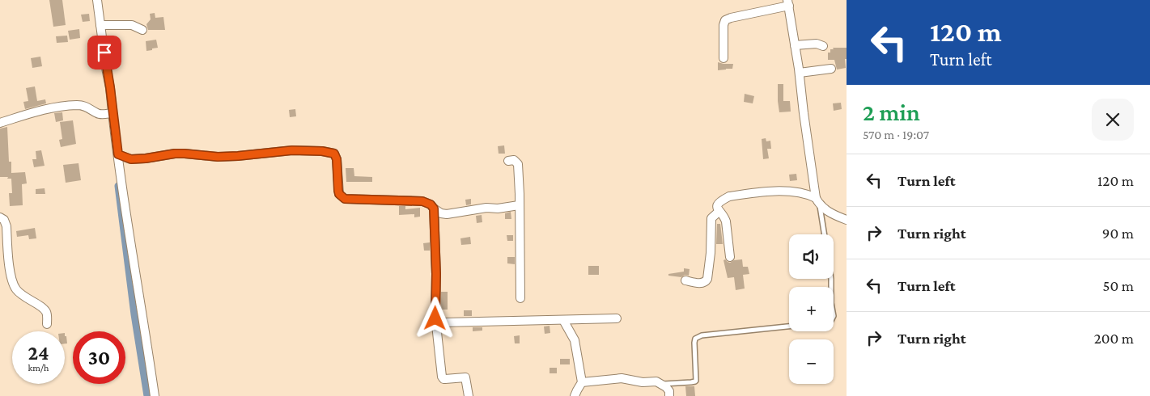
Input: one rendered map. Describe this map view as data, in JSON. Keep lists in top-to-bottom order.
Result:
{
  "page": {
    "turn": ["120 m", "Turn left"],
    "heading": ["2 min", "570 m · 19:07"],
    "list": [
      {
        "name": "Turn left",
        "value": "120 m"
      },
      {
        "name": "Turn right",
        "value": "90 m"
      },
      {
        "name": "Turn left",
        "value": "50 m"
      },
      {
        "name": "Turn right",
        "value": "200 m"
      }
    ],
    "map_buttons": ["+", "−"],
    "speed": "24 km/h",
    "limit": "30"
  }
}
